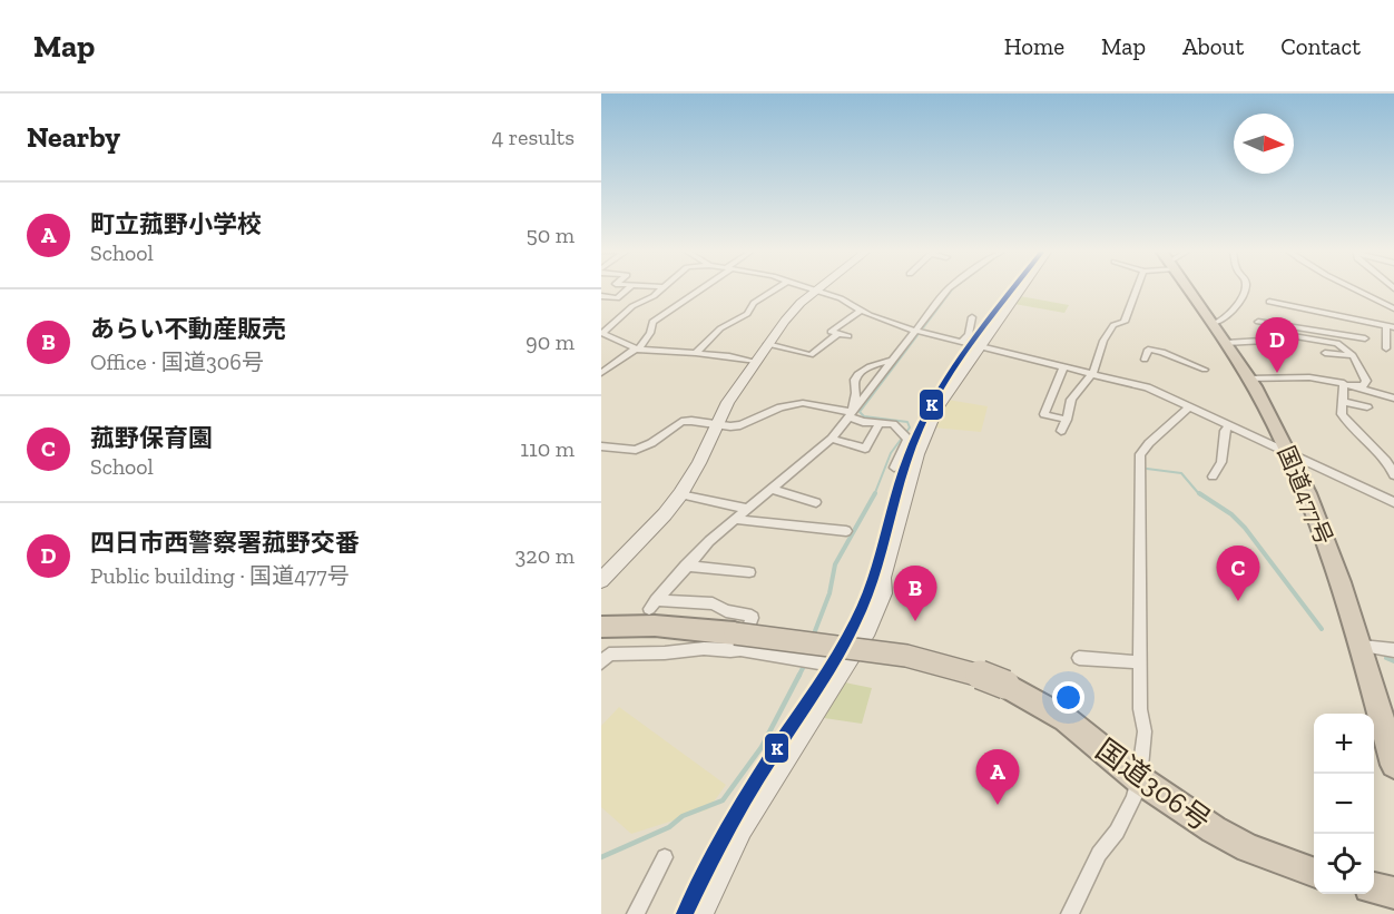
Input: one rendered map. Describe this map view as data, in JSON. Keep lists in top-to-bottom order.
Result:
{
  "streets": {
    "highway": ["国道477号", "国道306号"]
  },
  "lines": ["transit line K"],
  "north": "right",
  "page": {
    "header": "Map",
    "nav": [
      "Home",
      "Map",
      "About",
      "Contact"
    ],
    "heading": ["Nearby", "4 results"],
    "list": [
      {
        "mark": "A",
        "name": "町立菰野小学校",
        "note": "School",
        "value": "50 m"
      },
      {
        "mark": "B",
        "name": "あらい不動産販売",
        "note": "Office · 国道306号",
        "value": "90 m"
      },
      {
        "mark": "C",
        "name": "菰野保育園",
        "note": "School",
        "value": "110 m"
      },
      {
        "mark": "D",
        "name": "四日市西警察署菰野交番",
        "note": "Public building · 国道477号",
        "value": "320 m"
      }
    ],
    "pins": [
      "D",
      "C",
      "B",
      "A"
    ],
    "map_buttons": ["+", "−"]
  }
}
